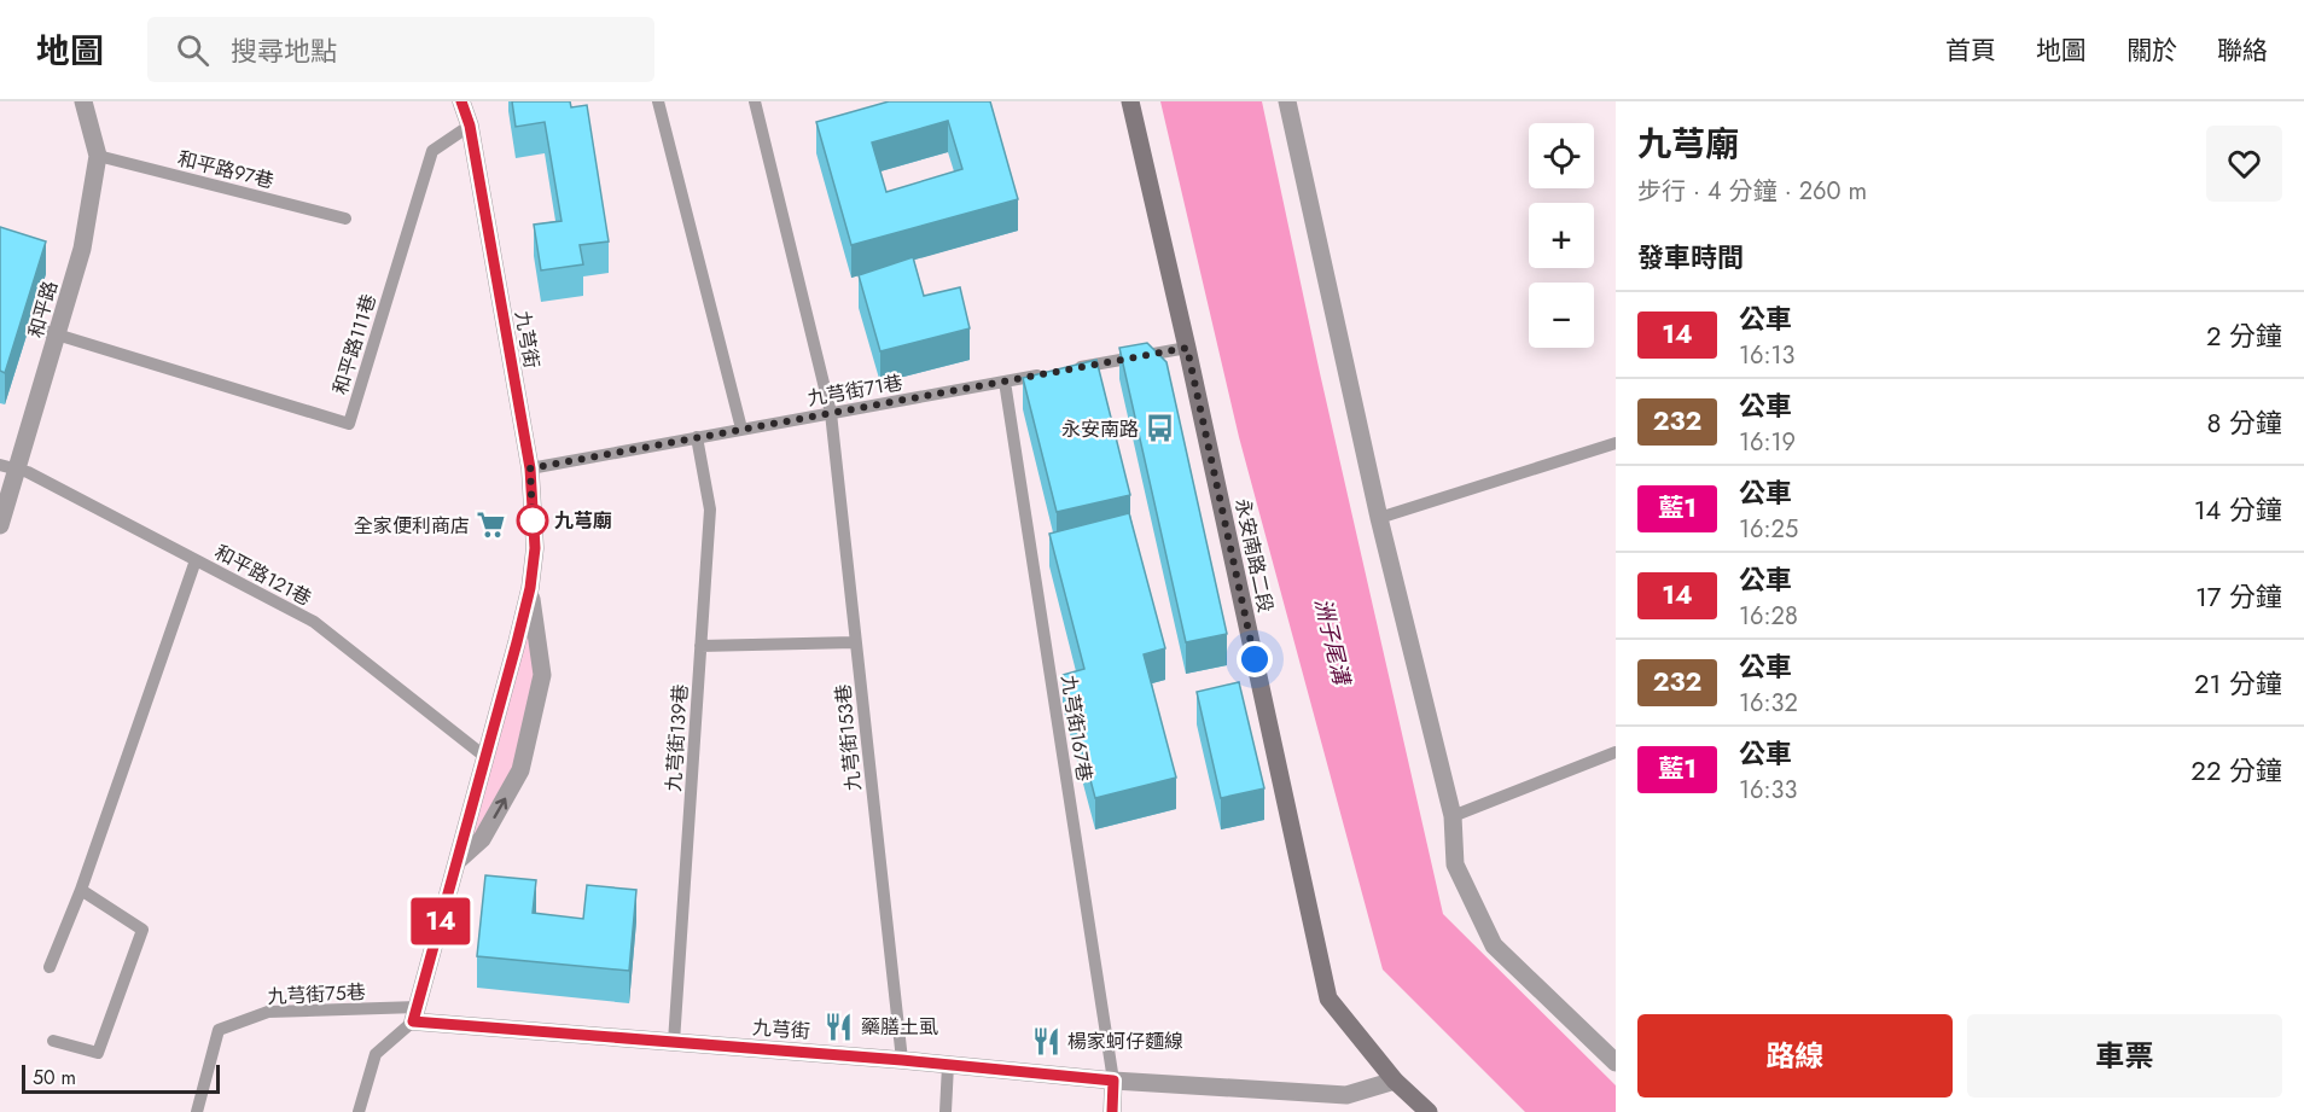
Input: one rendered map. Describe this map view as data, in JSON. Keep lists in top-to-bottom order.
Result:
{
  "streets": {
    "main road": ["永安南路二段"],
    "street": ["和平路", "九芎街"],
    "lane": [
      "和平路97巷",
      "和平路111巷",
      "九芎街71巷",
      "和平路121巷",
      "九芎街167巷",
      "九芎街139巷",
      "九芎街153巷",
      "九芎街75巷"
    ]
  },
  "crossings": [
    ["和平路97巷", "和平路"],
    ["和平路", "和平路111巷"],
    ["和平路", "和平路121巷"],
    ["九芎街", "和平路111巷"],
    ["九芎街", "九芎街71巷"],
    ["九芎街", "永安南路二段"],
    ["九芎街", "和平路121巷"],
    ["九芎街", "九芎街167巷"],
    ["九芎街", "九芎街139巷"],
    ["九芎街", "九芎街153巷"],
    ["九芎街", "九芎街75巷"],
    ["九芎街71巷", "九芎街167巷"],
    ["九芎街71巷", "九芎街139巷"],
    ["九芎街71巷", "九芎街153巷"]
  ],
  "water": ["洲子尾溝"],
  "places": {
    "bus stop": ["永安南路"],
    "other": ["九芎廟"],
    "supermarket": ["全家便利商店"],
    "restaurant": ["藥膳土虱", "楊家蚵仔麵線"]
  },
  "lines": ["bus line 14"],
  "scale_bar": "50 m",
  "page": {
    "header": "地圖",
    "search": "搜尋地點",
    "nav": [
      "首頁",
      "地圖",
      "關於",
      "聯絡"
    ],
    "on_map": "14",
    "heading": [
      ["九芎廟", "步行 · 4 分鐘 · 260 m"],
      "發車時間"
    ],
    "map_buttons": ["+", "−"],
    "list": [
      {
        "mark": "14",
        "name": "公車",
        "note": "16:13",
        "value": "2 分鐘"
      },
      {
        "mark": "232",
        "name": "公車",
        "note": "16:19",
        "value": "8 分鐘"
      },
      {
        "mark": "藍1",
        "name": "公車",
        "note": "16:25",
        "value": "14 分鐘"
      },
      {
        "mark": "14",
        "name": "公車",
        "note": "16:28",
        "value": "17 分鐘"
      },
      {
        "mark": "232",
        "name": "公車",
        "note": "16:32",
        "value": "21 分鐘"
      },
      {
        "mark": "藍1",
        "name": "公車",
        "note": "16:33",
        "value": "22 分鐘"
      }
    ],
    "buttons": ["路線", "車票"],
    "scale": "50 m"
  }
}
